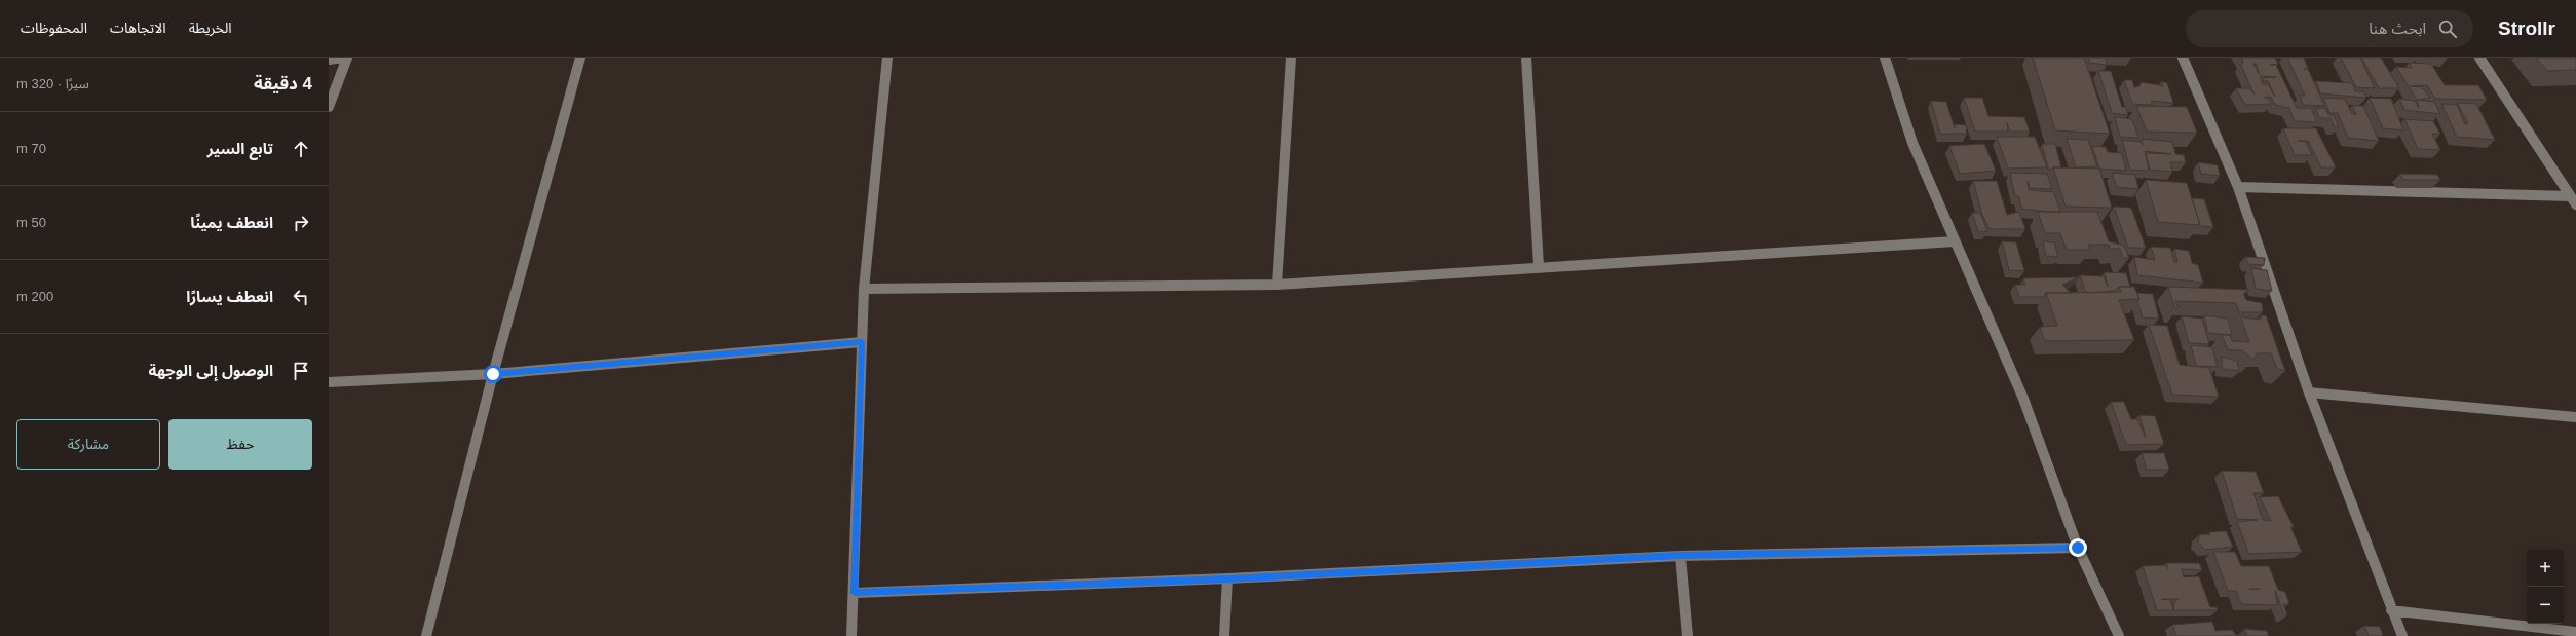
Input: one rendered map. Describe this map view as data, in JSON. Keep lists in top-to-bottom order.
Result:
{
  "page": {
    "header": "Strollr",
    "search": "ابحث هنا",
    "nav": ["الخريطة", "الاتجاهات", "المحفوظات"],
    "heading": ["4 دقيقة", "سيرًا · 320 m"],
    "list": [
      ["تابع السير", "70 m"],
      ["انعطف يمينًا", "50 m"],
      ["انعطف يسارًا", "200 m"],
      "الوصول إلى الوجهة"
    ],
    "buttons": ["حفظ", "مشاركة"],
    "map_buttons": ["+", "−"]
  }
}
